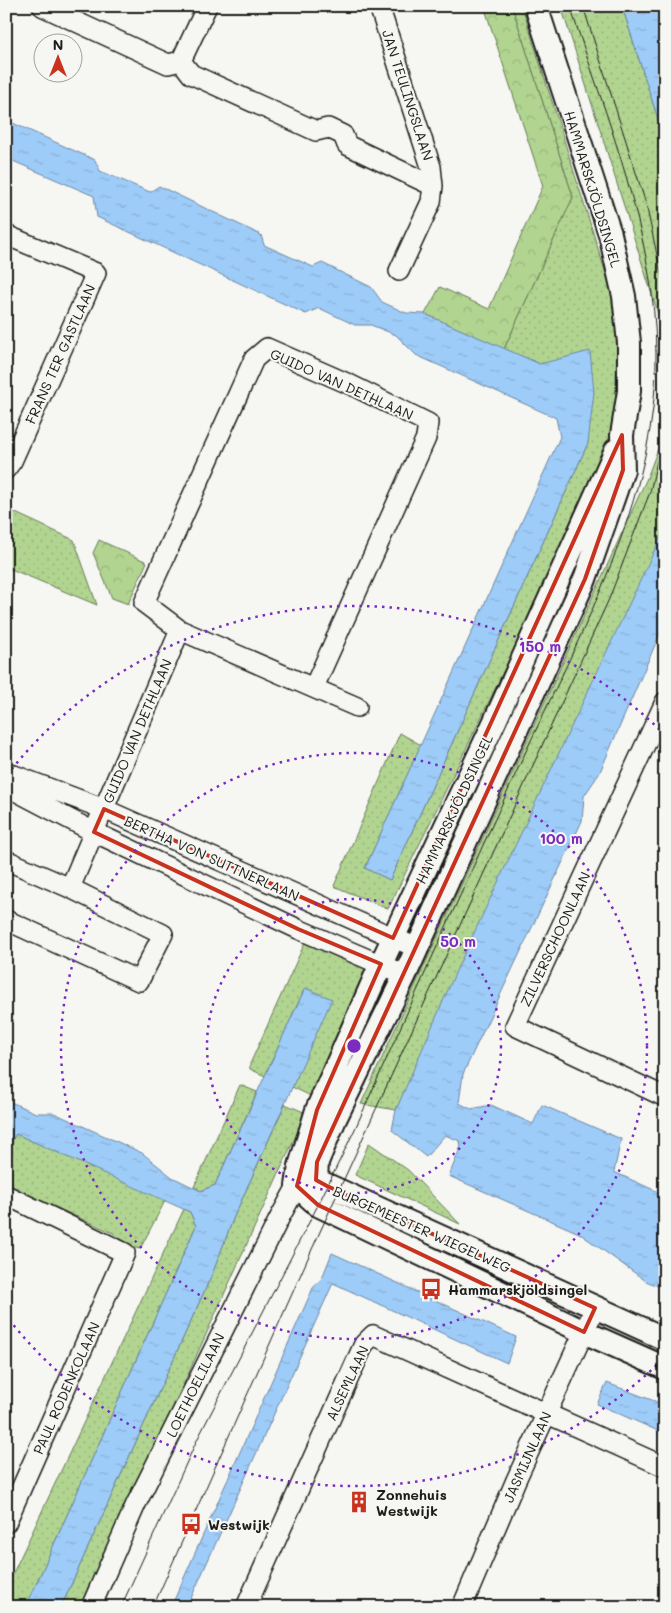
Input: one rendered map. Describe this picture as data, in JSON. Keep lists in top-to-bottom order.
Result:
{
  "streets": {
    "street": [
      "JAN TEULINGSLAAN",
      "HAMMARSKJÖLDSINGEL",
      "FRANS TER GASTLAAN",
      "GUIDO VAN DETHLAAN",
      "BERTHA VON SUTTNERLAAN",
      "ZILVERSCHOONLAAN",
      "BURGEMEESTER WIEGELWEG",
      "ALSEMLAAN",
      "LOETHOELILAAN",
      "PAUL RODENKOLAAN",
      "JASMIJNLAAN"
    ]
  },
  "crossings": [
    ["HAMMARSKJÖLDSINGEL", "BERTHA VON SUTTNERLAAN"],
    ["HAMMARSKJÖLDSINGEL", "BURGEMEESTER WIEGELWEG"],
    ["HAMMARSKJÖLDSINGEL", "LOETHOELILAAN"],
    ["GUIDO VAN DETHLAAN", "BERTHA VON SUTTNERLAAN"],
    ["BURGEMEESTER WIEGELWEG", "LOETHOELILAAN"],
    ["BURGEMEESTER WIEGELWEG", "JASMIJNLAAN"],
    ["ALSEMLAAN", "JASMIJNLAAN"]
  ],
  "places": {
    "bus stop": ["Hammarskjöldsingel", "Westwijk"],
    "building": ["Zonnehuis Westwijk"]
  },
  "north": "top",
  "rings": ["150 m", "100 m", "50 m"]
}
